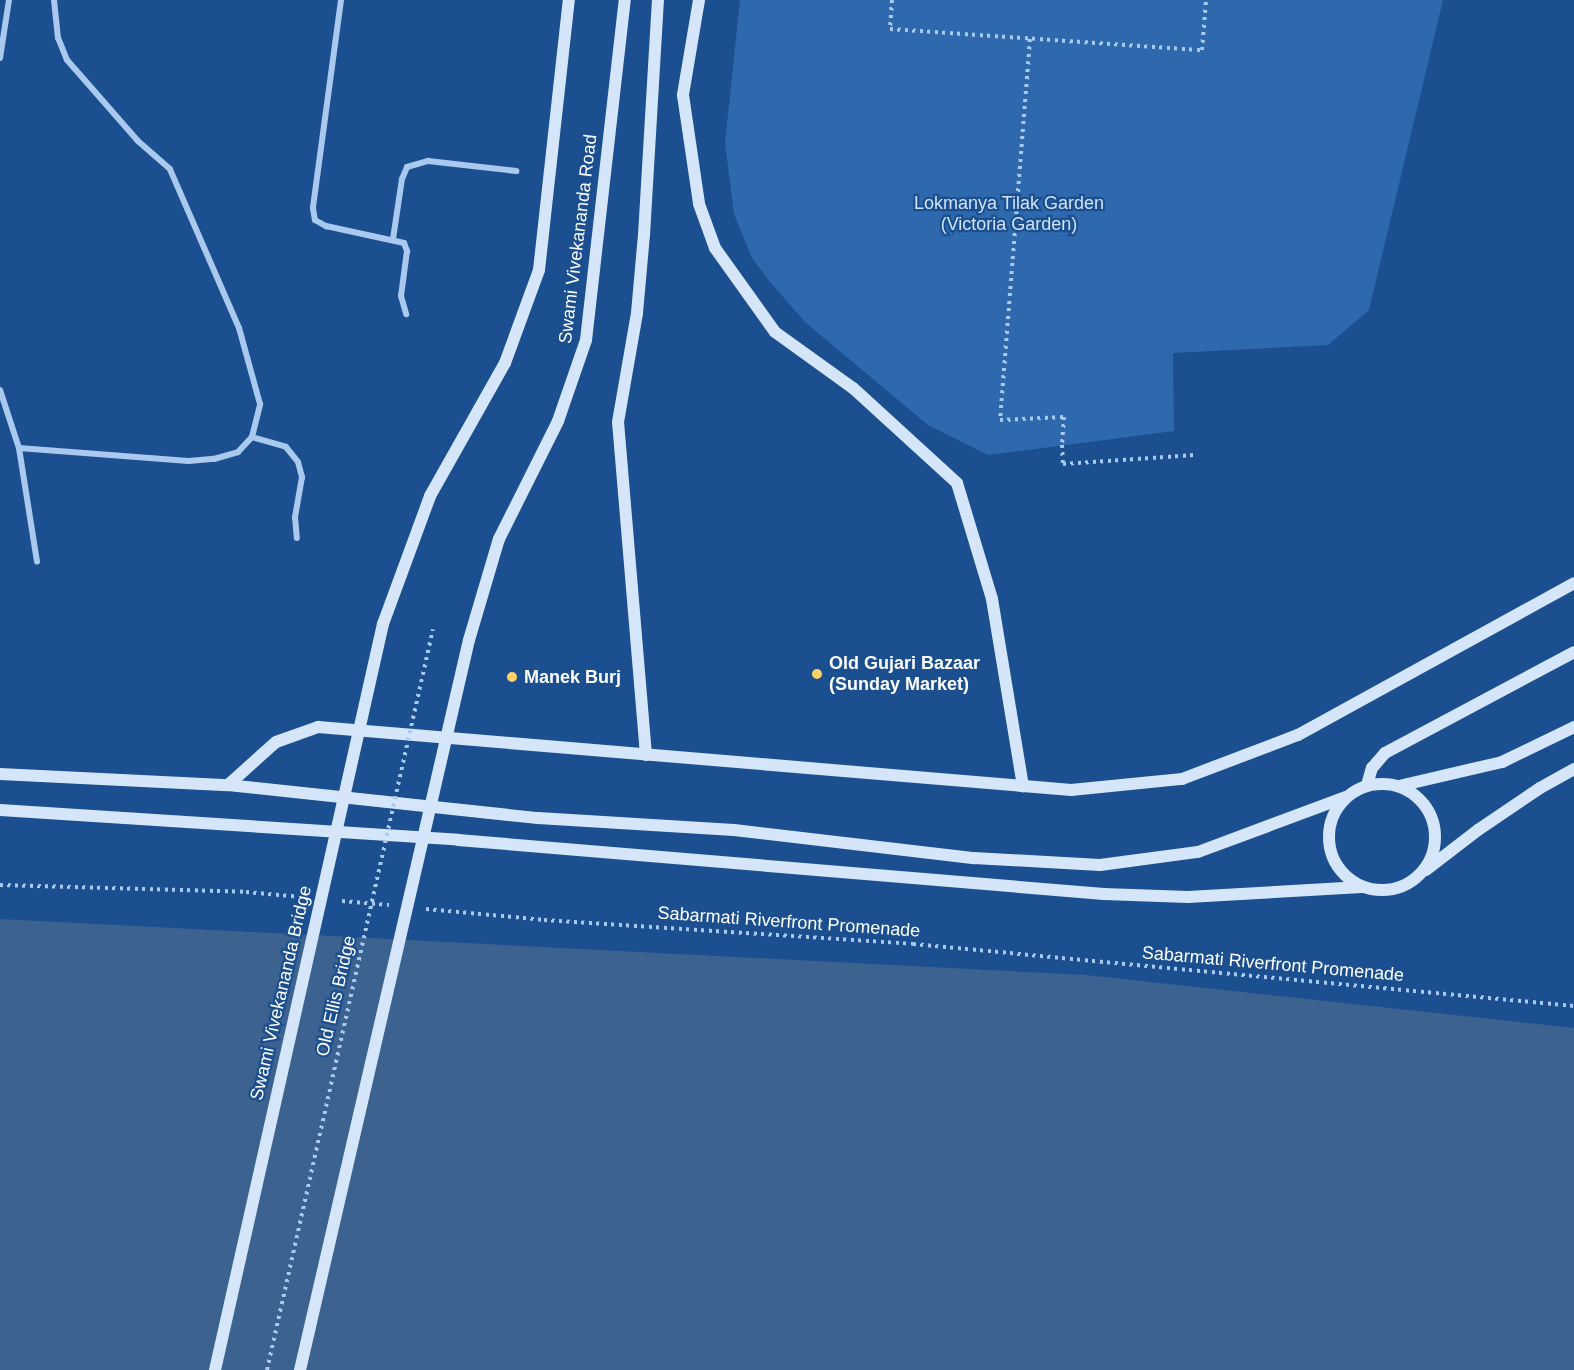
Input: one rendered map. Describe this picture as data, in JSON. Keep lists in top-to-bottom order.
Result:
{
  "streets": {
    "main road": ["Swami Vivekananda Road", "Swami Vivekananda Bridge"],
    "path": ["Sabarmati Riverfront Promenade", "Old Ellis Bridge"]
  },
  "parks": ["Lokmanya Tilak Garden (Victoria Garden)"],
  "places": ["Old Gujari Bazaar (Sunday Market)", "Manek Burj"]
}
